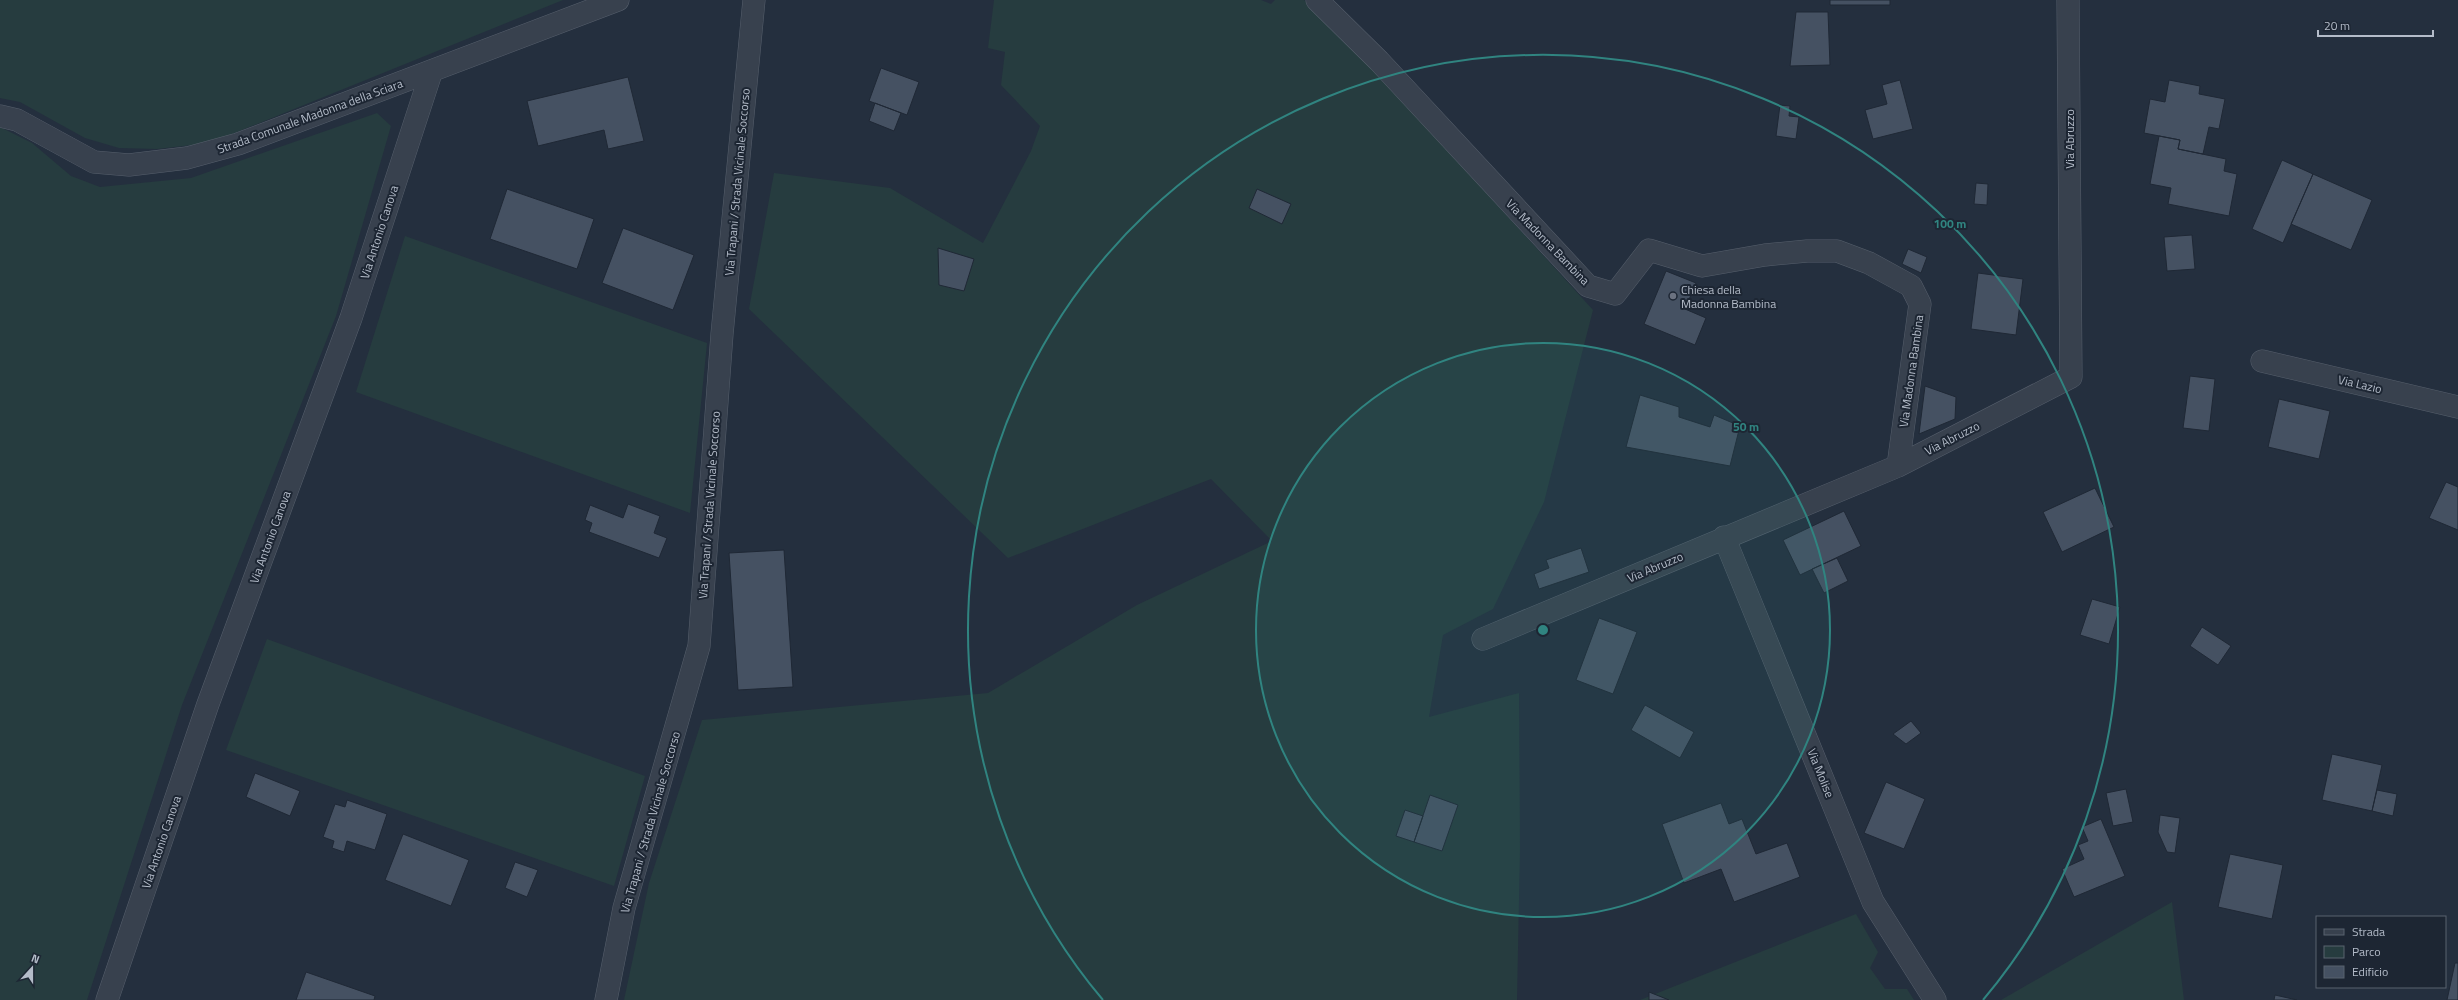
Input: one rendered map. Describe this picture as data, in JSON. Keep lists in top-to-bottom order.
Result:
{
  "streets": {
    "street": [
      "Strada Comunale Madonna della Sciara",
      "Via Abruzzo",
      "Via Trapani / Strada Vicinale Soccorso",
      "Via Antonio Canova",
      "Via Madonna Bambina",
      "Via Lazio",
      "Via Molise"
    ]
  },
  "crossings": [
    ["Strada Comunale Madonna della Sciara", "Via Antonio Canova"],
    ["Via Abruzzo", "Via Madonna Bambina"],
    ["Via Abruzzo", "Via Molise"]
  ],
  "places": ["Chiesa della Madonna Bambina"],
  "legend": ["Strada", "Parco", "Edificio"],
  "scale_bar": "20 m",
  "north": "top",
  "rings": ["100 m", "50 m"]
}
